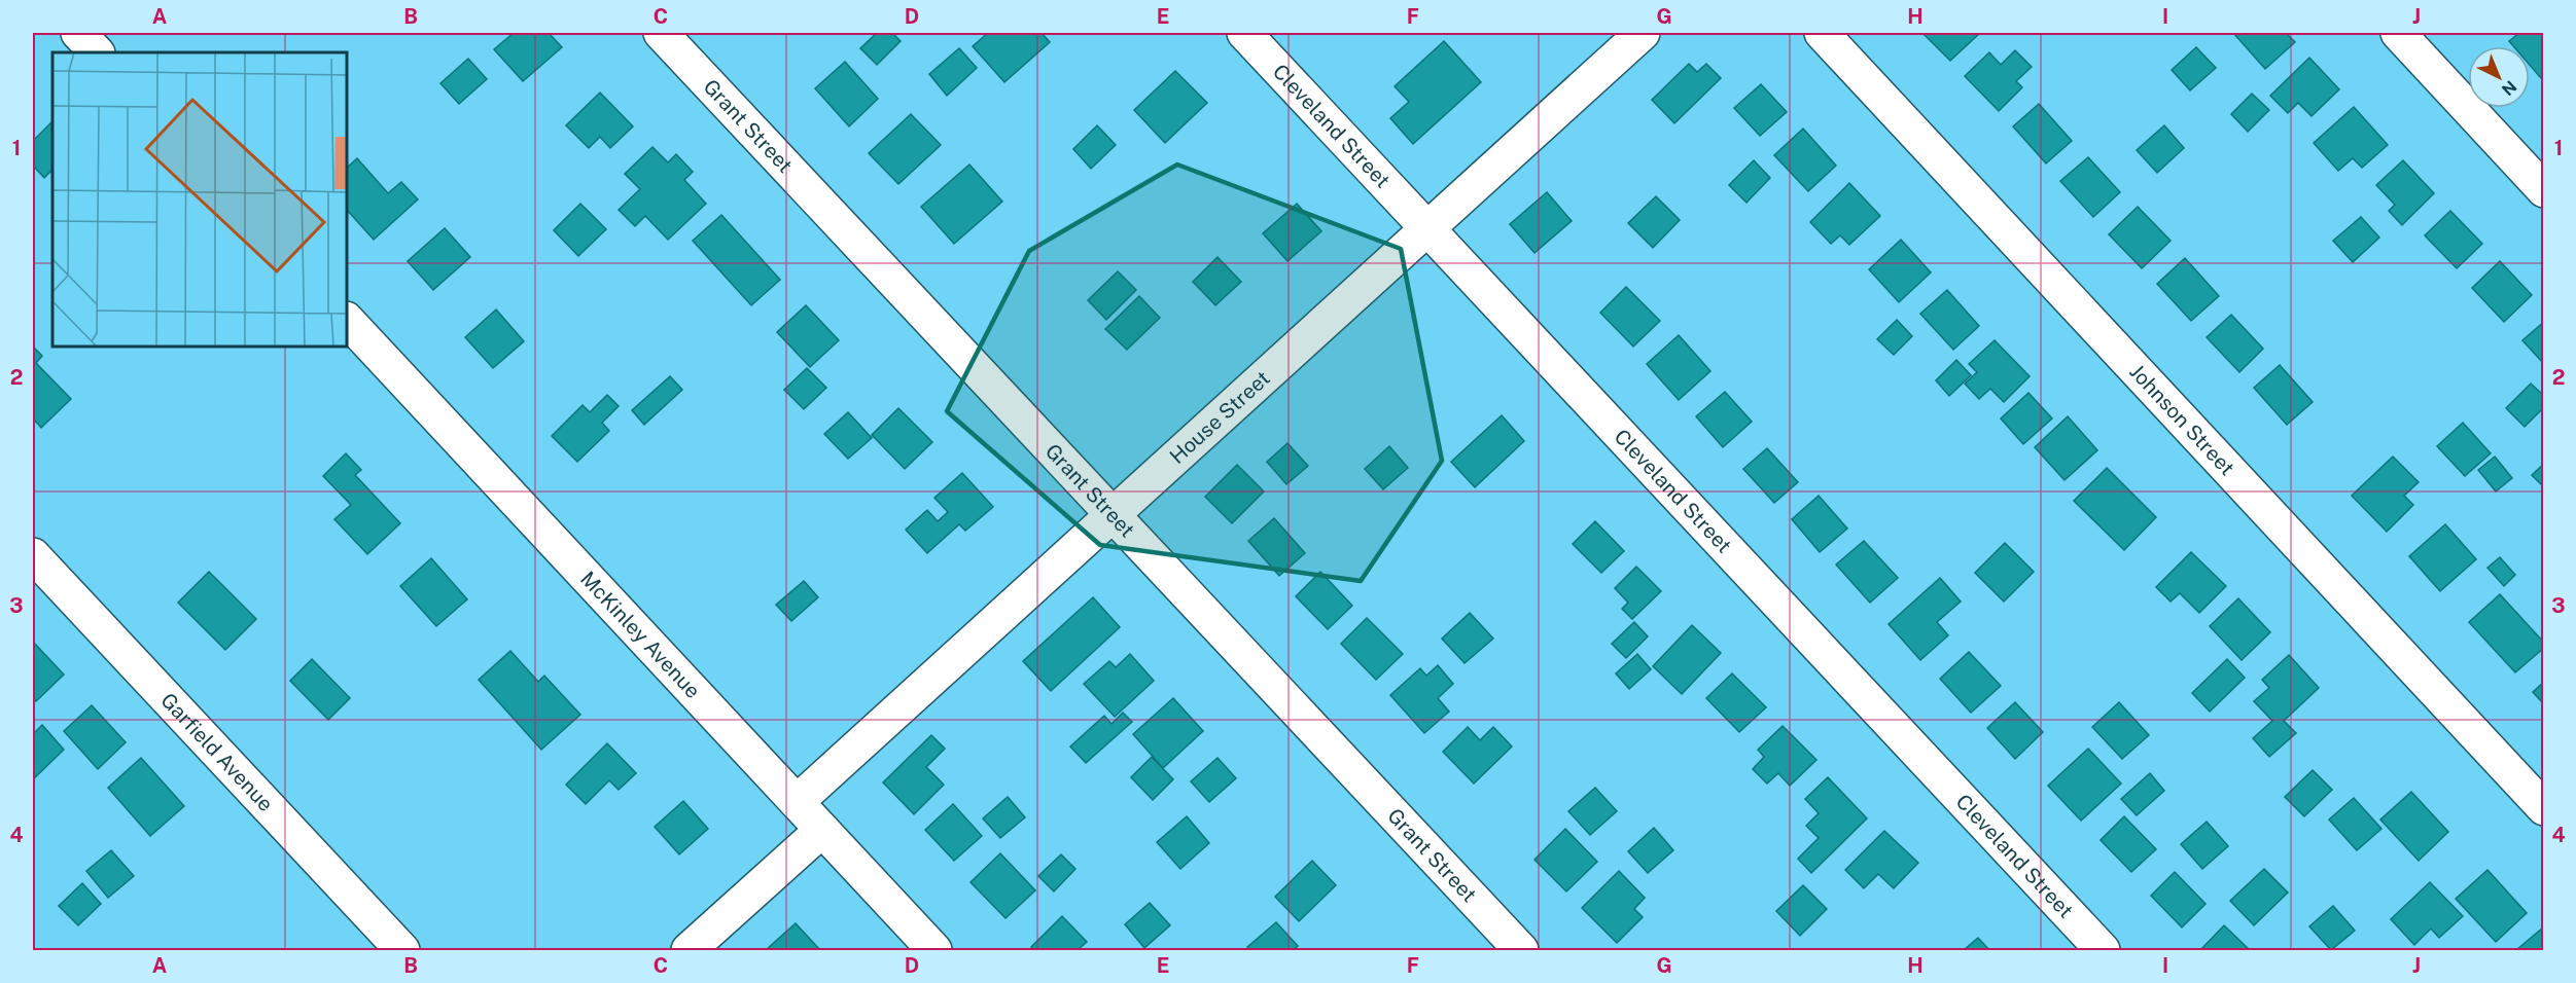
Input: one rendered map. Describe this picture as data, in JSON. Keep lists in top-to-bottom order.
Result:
{
  "streets": {
    "street": [
      "Grant Street",
      "Cleveland Street",
      "House Street",
      "Johnson Street",
      "McKinley Avenue",
      "Garfield Avenue"
    ]
  },
  "crossings": [
    ["Grant Street", "House Street"],
    ["Cleveland Street", "House Street"],
    ["House Street", "McKinley Avenue"]
  ],
  "north": "bottom right",
  "grid": {
    "columns": [
      "A",
      "B",
      "C",
      "D",
      "E",
      "F",
      "G",
      "H",
      "I",
      "J"
    ],
    "rows": [
      "1",
      "2",
      "3",
      "4"
    ]
  }
}
